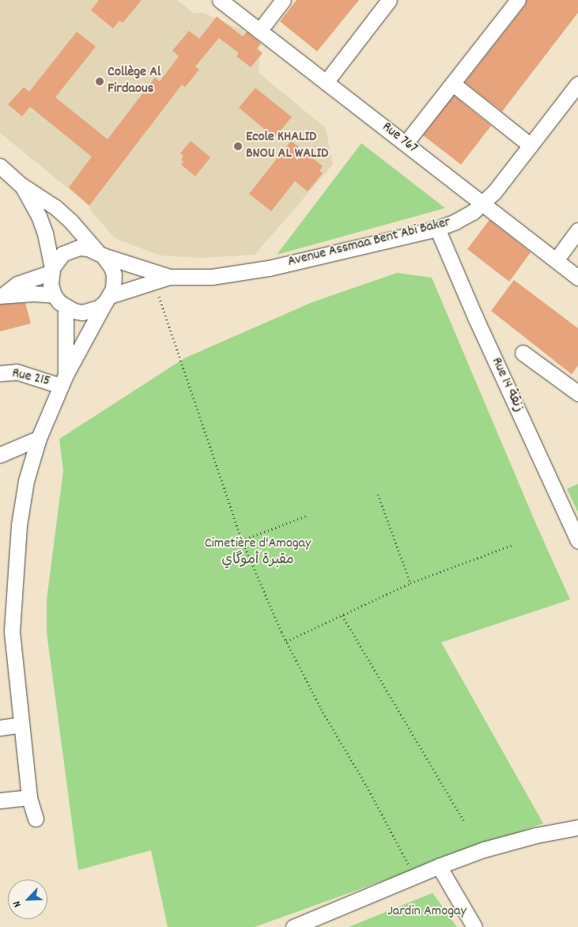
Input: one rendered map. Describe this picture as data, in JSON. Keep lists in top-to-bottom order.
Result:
{
  "streets": {
    "street": [
      "Rue 767",
      "Avenue Assmaa Bent Abi Baker",
      "Rue 215",
      "Rue 14 زنقة"
    ]
  },
  "crossings": [
    ["Rue 767", "Avenue Assmaa Bent Abi Baker"],
    ["Avenue Assmaa Bent Abi Baker", "Rue 14 زنقة"]
  ],
  "parks": ["Cimetière d'Amogay مقبرة أموگاي", "Jardin Amogay"],
  "places": ["Collège Al Firdaous", "Ecole KHALID BNOU AL WALID"],
  "north": "bottom left"
}
